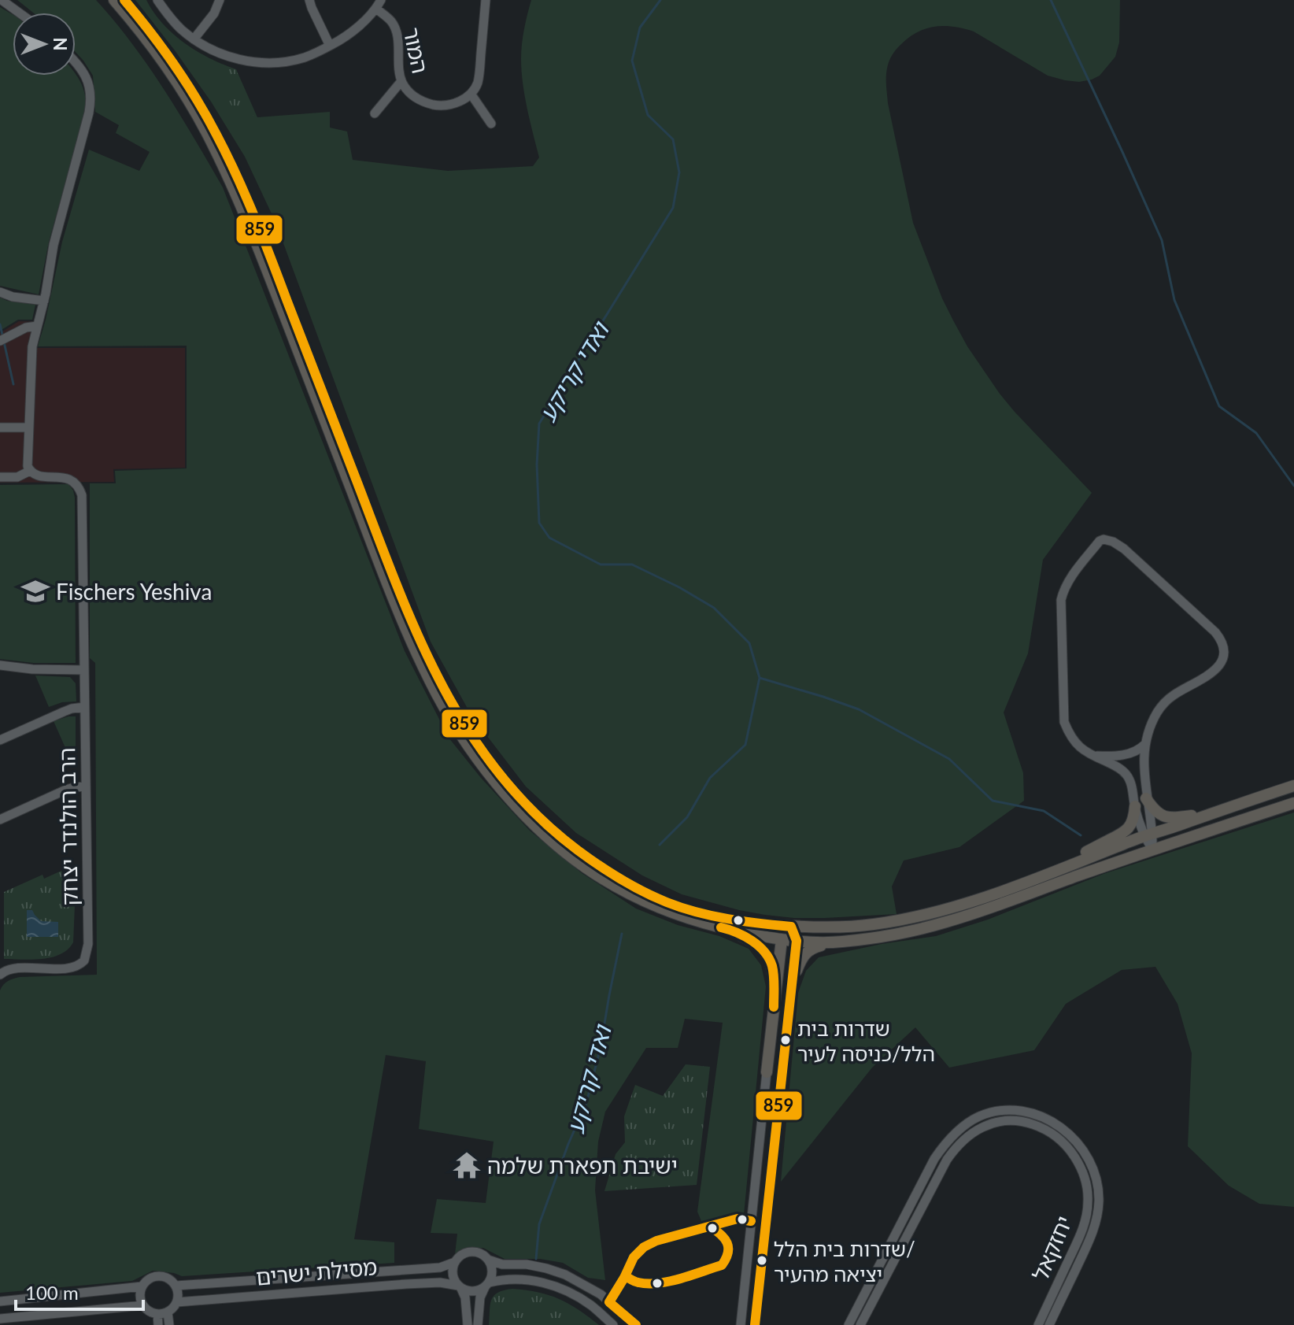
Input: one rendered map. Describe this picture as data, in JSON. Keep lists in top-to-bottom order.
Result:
{
  "streets": {
    "street": [
      "המור",
      "הרב הולנדר יצחק",
      "יחזקאל",
      "מסילת ישרים"
    ]
  },
  "water": ["ואדי קריקע"],
  "places": {
    "school or university": ["Fischers Yeshiva"],
    "other": ["שדרות בית הלל/כניסה לעיר", "שדרות בית הלל/ יציאה מהעיר"],
    "temple": ["ישיבת תפארת שלמה"]
  },
  "lines": ["transit line 859"],
  "scale_bar": "100 m",
  "north": "right"
}
